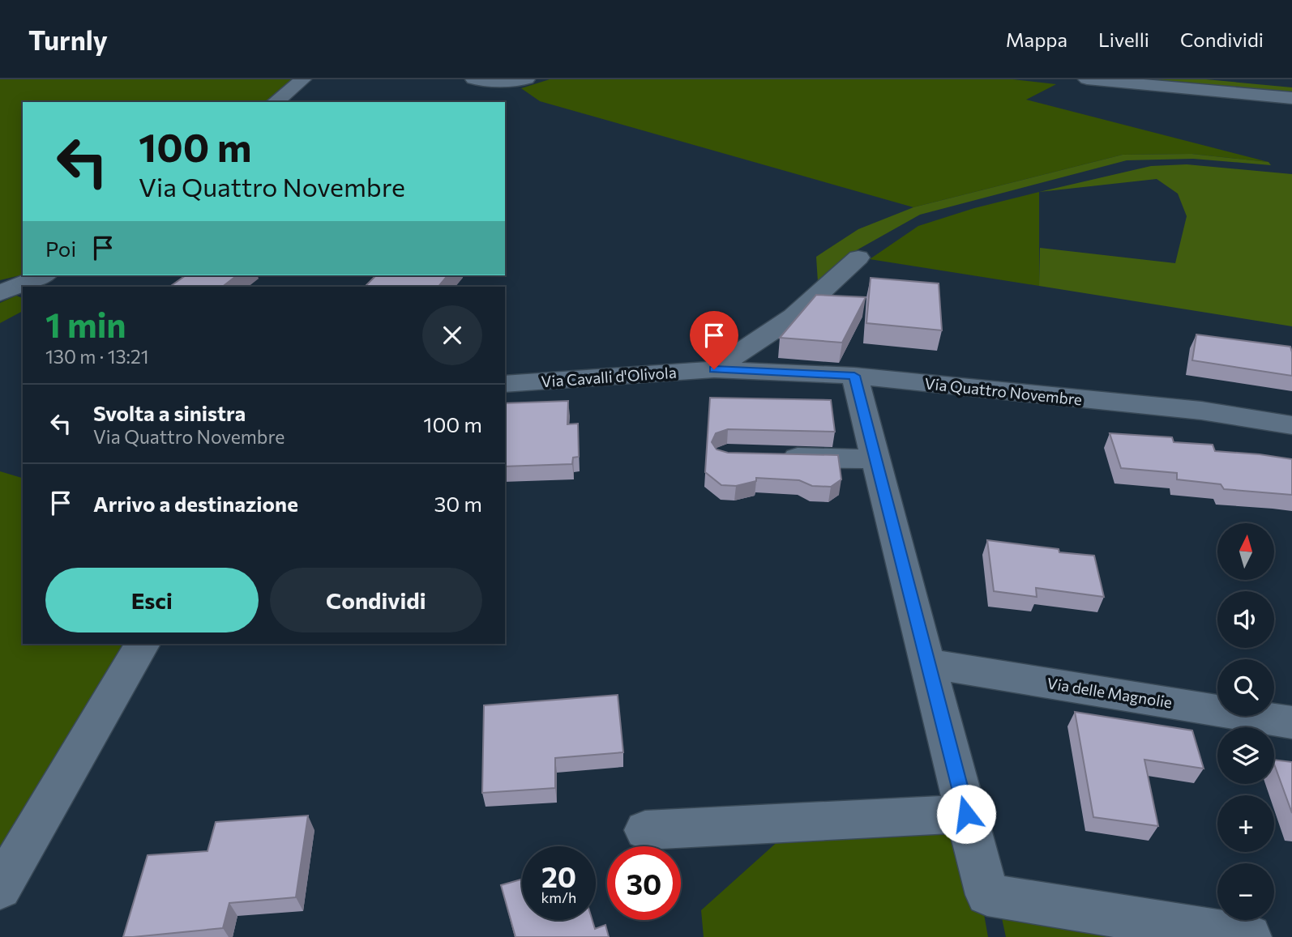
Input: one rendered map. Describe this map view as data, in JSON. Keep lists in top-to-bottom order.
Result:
{
  "streets": {
    "street": ["Via Cavalli d'Olivola", "Via Quattro Novembre", "Via delle Magnolie"]
  },
  "crossings": [
    ["Via Cavalli d'Olivola", "Via Quattro Novembre"]
  ],
  "north": "top",
  "page": {
    "header": "Turnly",
    "nav": ["Mappa", "Livelli", "Condividi"],
    "turn": ["100 m", "Via Quattro Novembre"],
    "then": "Poi",
    "heading": ["1 min", "130 m · 13:21"],
    "list": [
      {
        "name": "Svolta a sinistra",
        "note": "Via Quattro Novembre",
        "value": "100 m"
      },
      {
        "name": "Arrivo a destinazione",
        "value": "30 m"
      }
    ],
    "map_buttons": ["+", "−"],
    "buttons": ["Esci", "Condividi"],
    "speed": "20 km/h",
    "limit": "30"
  }
}
